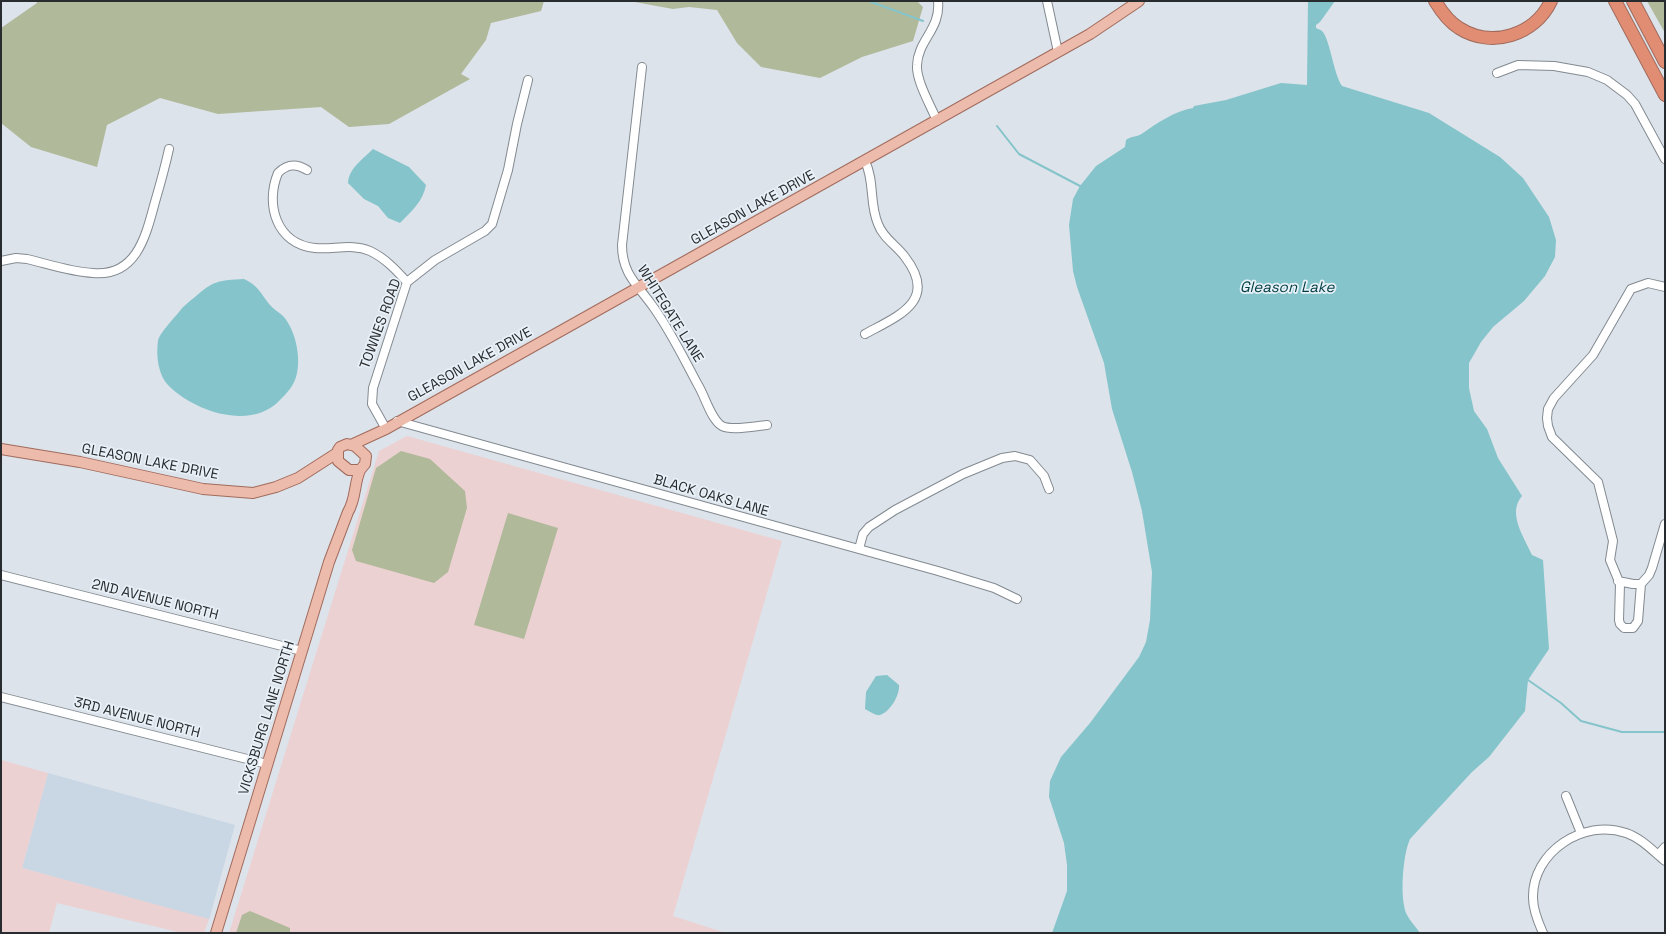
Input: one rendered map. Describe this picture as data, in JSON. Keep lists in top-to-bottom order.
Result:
{
  "streets": {
    "main road": ["GLEASON LAKE DRIVE", "VICKSBURG LANE NORTH"],
    "street": [
      "WHITEGATE LANE",
      "TOWNES ROAD",
      "BLACK OAKS LANE",
      "2ND AVENUE NORTH",
      "3RD AVENUE NORTH"
    ]
  },
  "crossings": [
    ["GLEASON LAKE DRIVE", "WHITEGATE LANE"],
    ["GLEASON LAKE DRIVE", "TOWNES ROAD"],
    ["GLEASON LAKE DRIVE", "BLACK OAKS LANE"],
    ["GLEASON LAKE DRIVE", "VICKSBURG LANE NORTH"],
    ["2ND AVENUE NORTH", "VICKSBURG LANE NORTH"],
    ["3RD AVENUE NORTH", "VICKSBURG LANE NORTH"]
  ],
  "water": ["Gleason Lake"]
}
